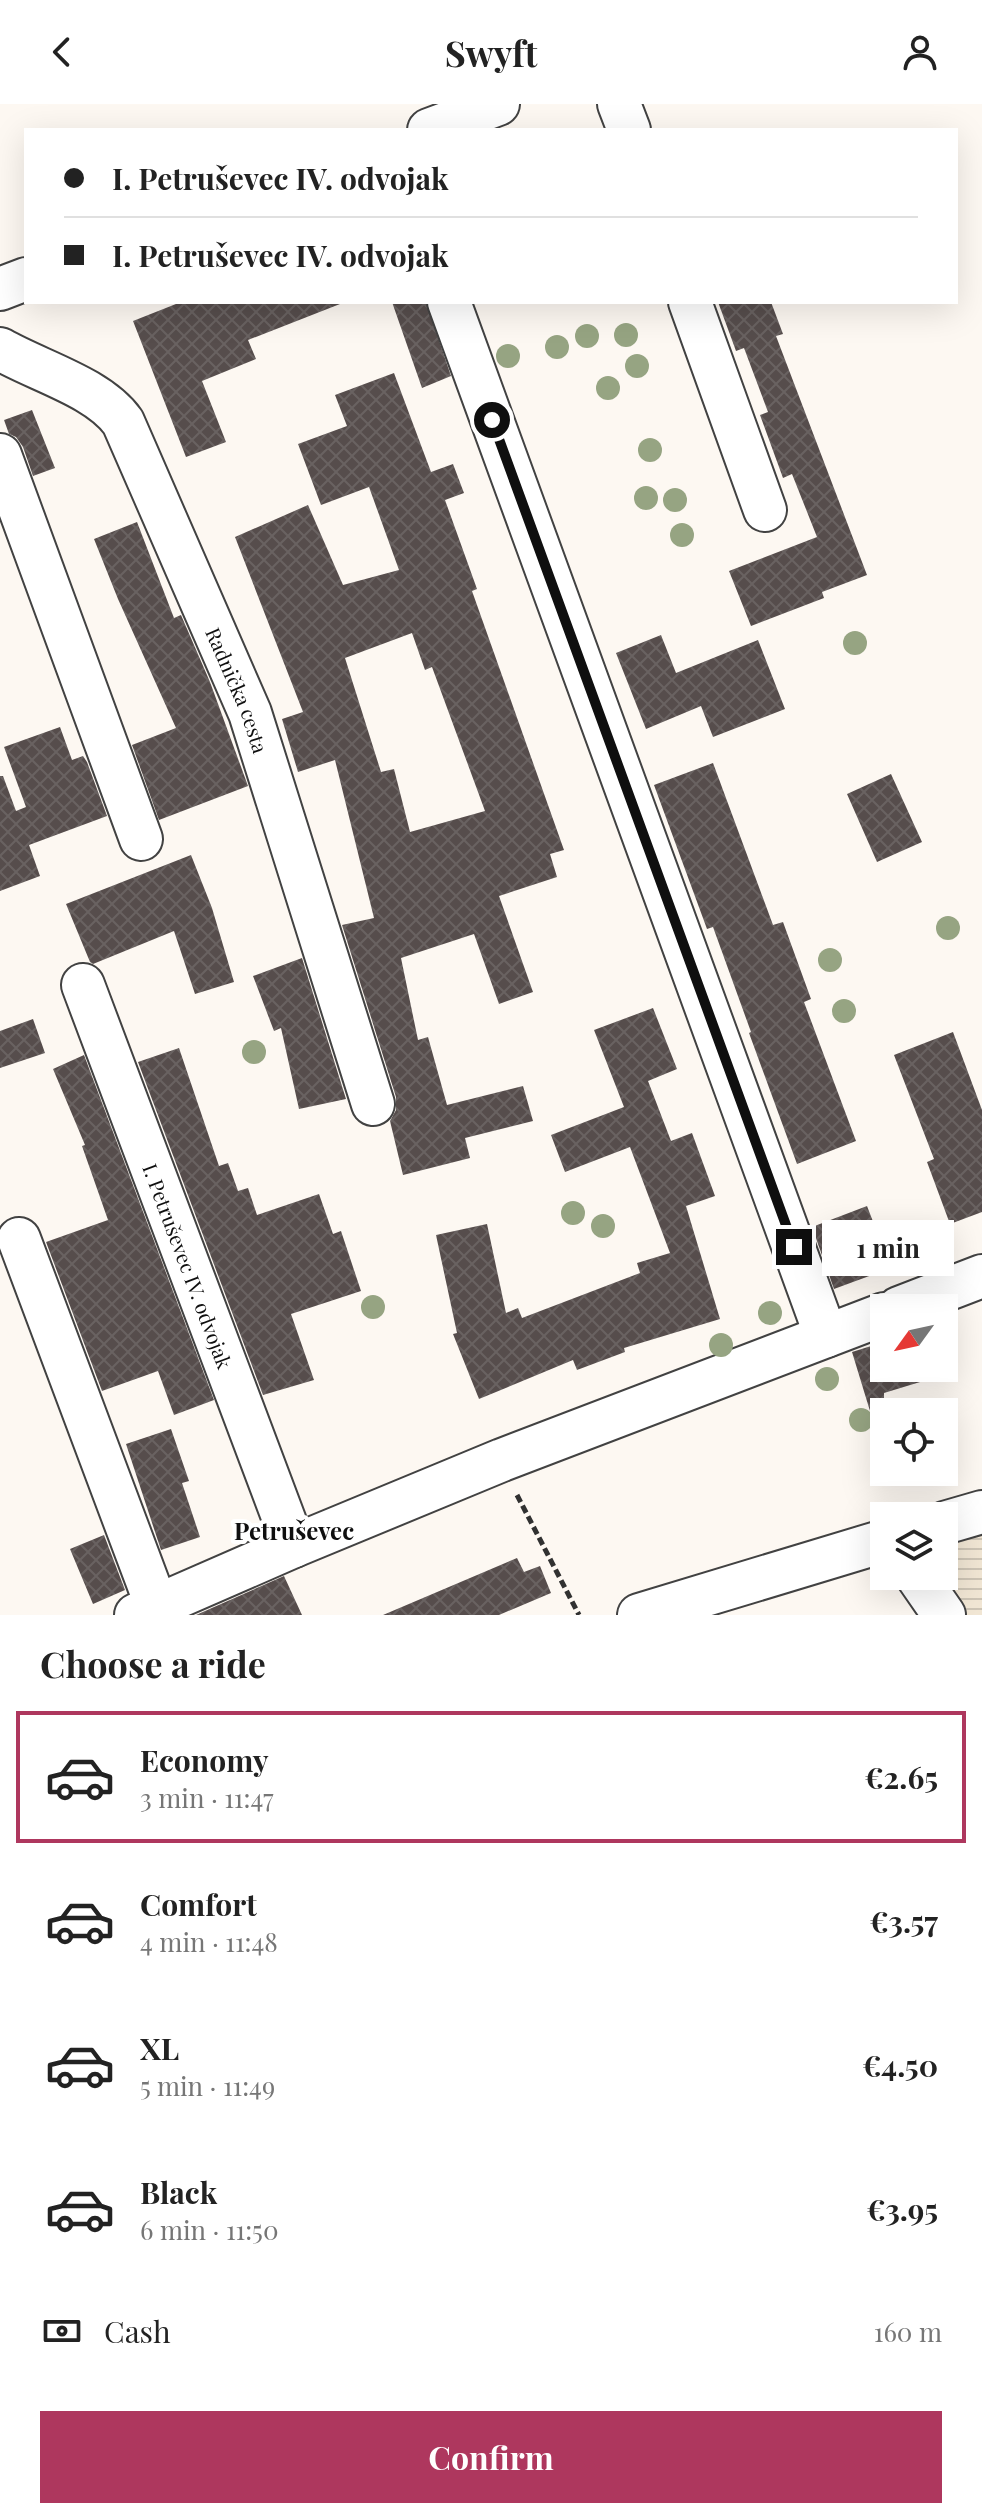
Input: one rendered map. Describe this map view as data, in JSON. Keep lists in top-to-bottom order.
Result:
{
  "streets": {
    "street": ["Radnička cesta", "I. Petruševec IV. odvojak"]
  },
  "districts": ["Petruševec"],
  "north": "bottom left",
  "page": {
    "header": "Swyft",
    "banner": ["I. Petruševec IV. odvojak", "I. Petruševec IV. odvojak"],
    "bubble": "1 min",
    "heading": "Choose a ride",
    "list": [
      {
        "name": "Economy",
        "note": "3 min · 11:47",
        "value": "€2.65"
      },
      {
        "name": "Comfort",
        "note": "4 min · 11:48",
        "value": "€3.57"
      },
      {
        "name": "XL",
        "note": "5 min · 11:49",
        "value": "€4.50"
      },
      {
        "name": "Black",
        "note": "6 min · 11:50",
        "value": "€3.95"
      }
    ],
    "pay": ["Cash", "160 m"],
    "buttons": "Confirm"
  }
}
